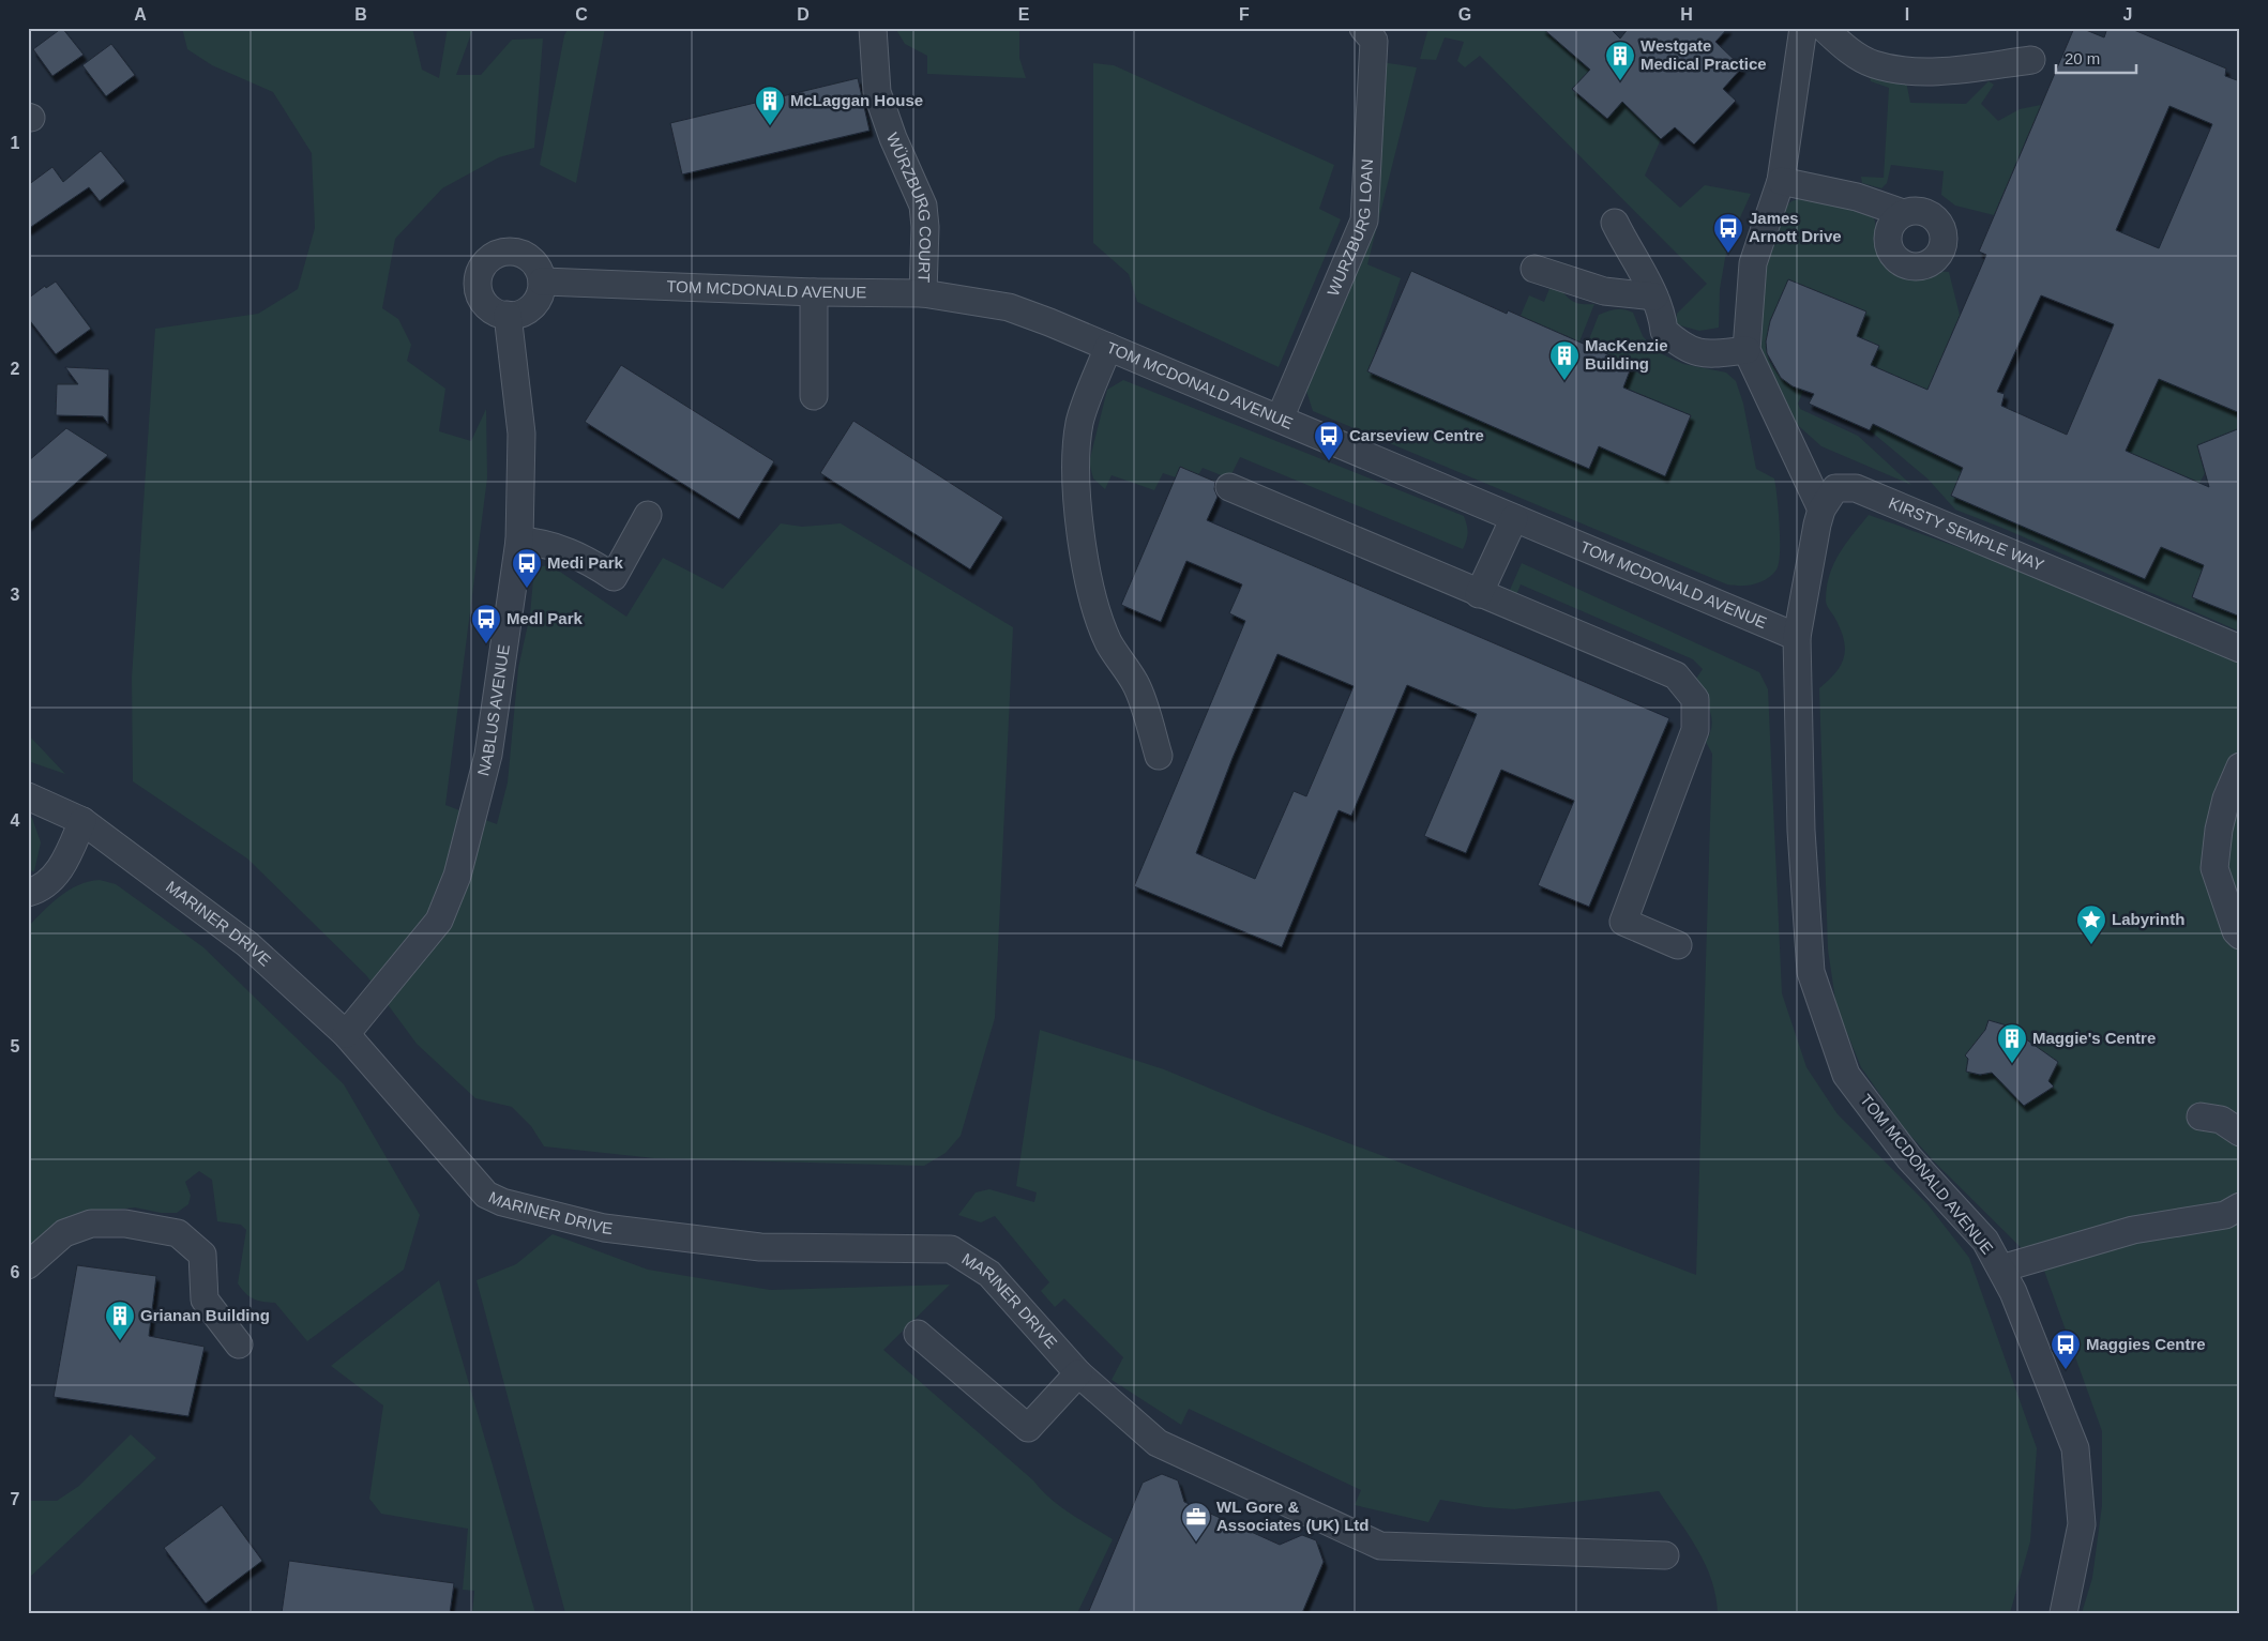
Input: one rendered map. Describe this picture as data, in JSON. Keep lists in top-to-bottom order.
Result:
{
  "streets": {
    "street": [
      "WÜRZBURG COURT",
      "WURZBURG LOAN",
      "TOM MCDONALD AVENUE",
      "KIRSTY SEMPLE WAY",
      "NABLUS AVENUE",
      "MARINER DRIVE"
    ]
  },
  "crossings": [
    ["WÜRZBURG COURT", "TOM MCDONALD AVENUE"],
    ["WURZBURG LOAN", "TOM MCDONALD AVENUE"],
    ["TOM MCDONALD AVENUE", "KIRSTY SEMPLE WAY"],
    ["TOM MCDONALD AVENUE", "NABLUS AVENUE"],
    ["NABLUS AVENUE", "MARINER DRIVE"]
  ],
  "places": {
    "building": [
      "Westgate Medical Practice",
      "McLaggan House",
      "MacKenzie Building",
      "Maggie's Centre",
      "Grianan Building"
    ],
    "bus stop": [
      "James Arnott Drive",
      "Carseview Centre",
      "Medi Park",
      "Medl Park",
      "Maggies Centre"
    ],
    "place": ["Labyrinth"],
    "office": ["WL Gore & Associates (UK) Ltd"]
  },
  "scale_bar": "20 m",
  "grid": {
    "columns": [
      "A",
      "B",
      "C",
      "D",
      "E",
      "F",
      "G",
      "H",
      "I",
      "J"
    ],
    "rows": [
      "1",
      "2",
      "3",
      "4",
      "5",
      "6",
      "7"
    ]
  }
}
